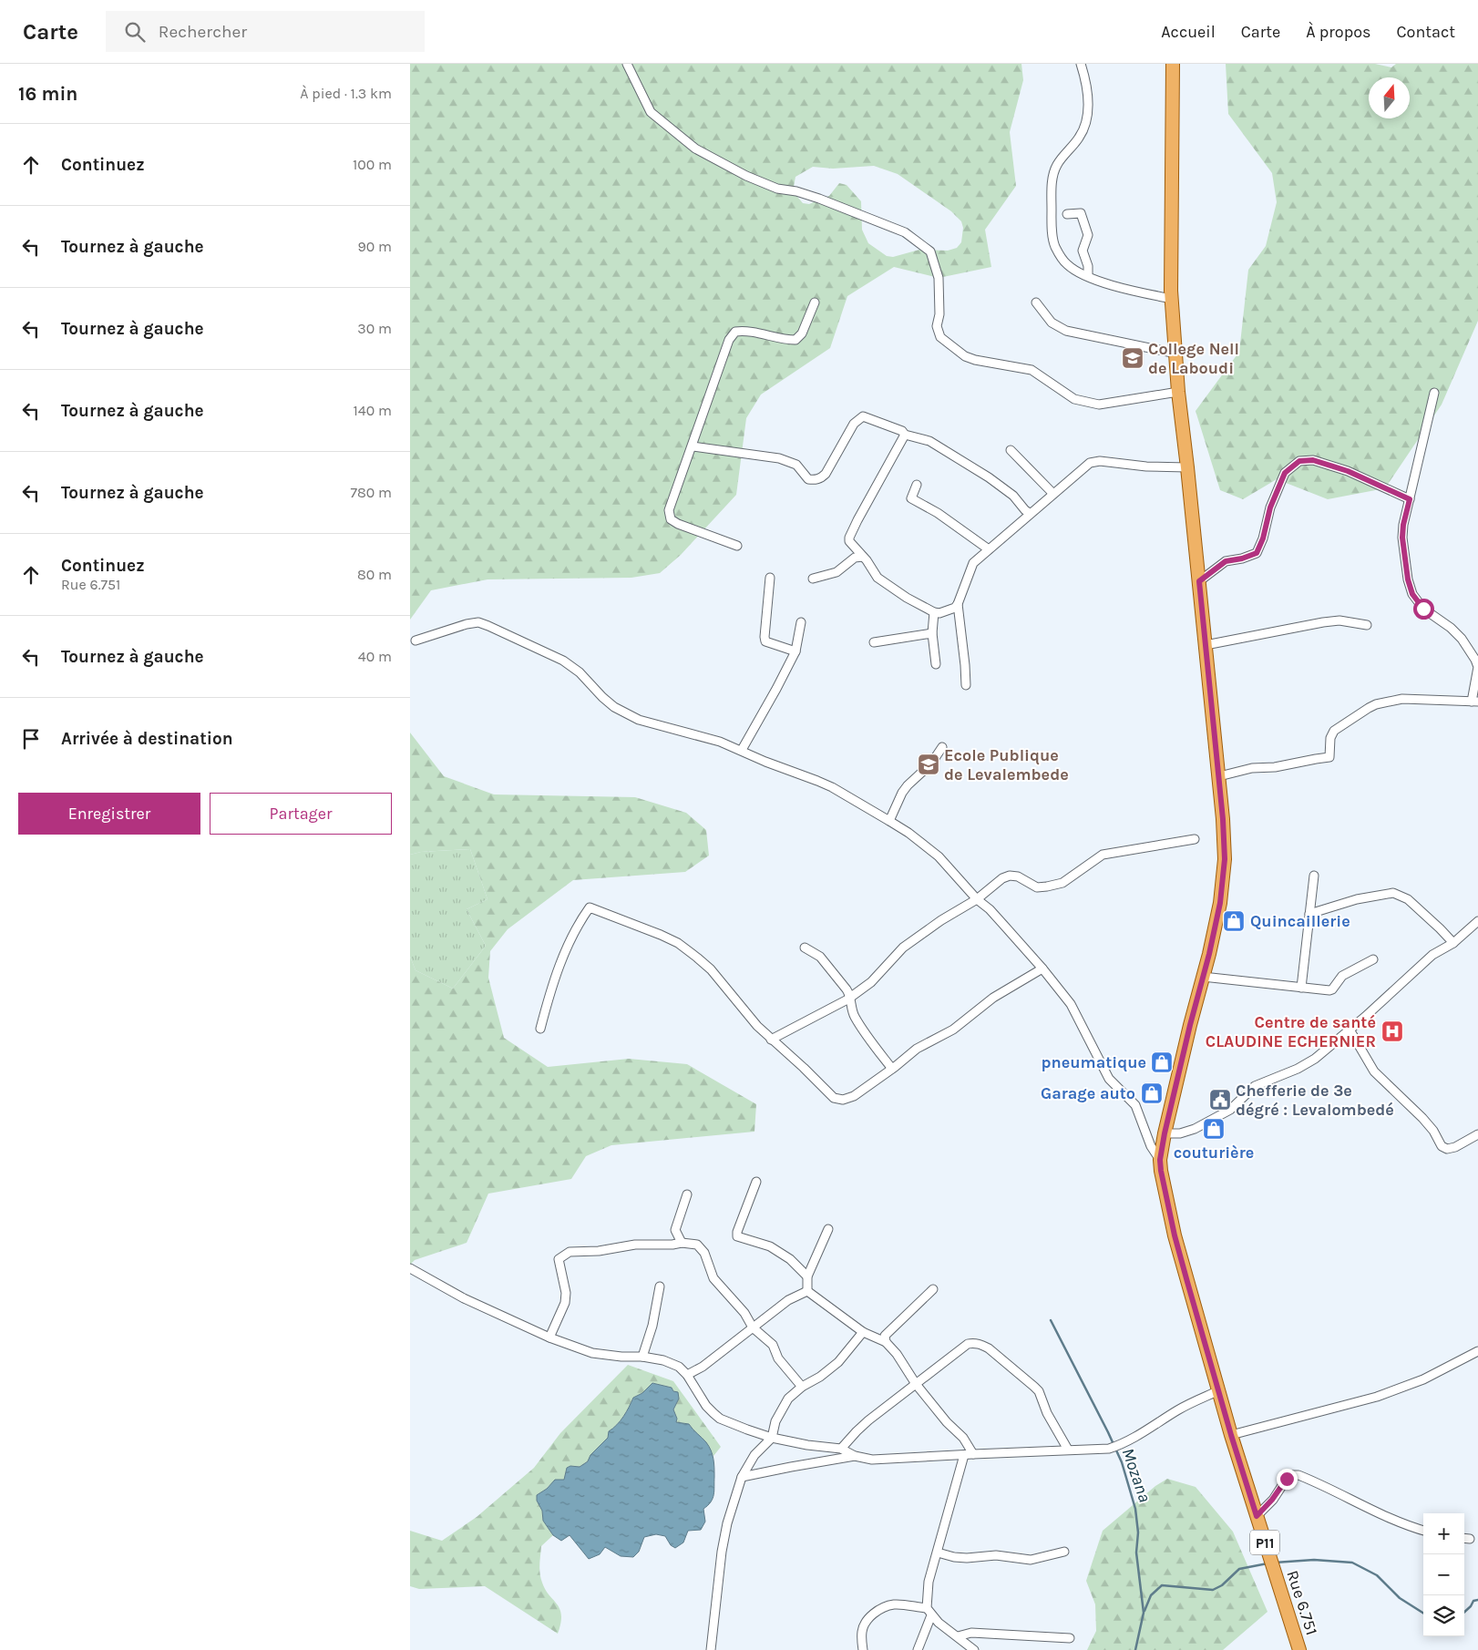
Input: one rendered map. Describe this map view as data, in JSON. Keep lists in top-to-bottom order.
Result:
{
  "streets": {
    "main road": ["P11", "Rue 6.751"]
  },
  "crossings": [
    ["P11", "Rue 6.751"]
  ],
  "water": ["Mozana"],
  "places": {
    "school or university": ["College Nell de Laboudi", "Ecole Publique de Levalembede"],
    "shop": [
      "Quincaillerie",
      "pneumatique",
      "Garage auto",
      "couturière"
    ],
    "hospital": ["Centre de santé CLAUDINE ECHERNIER"],
    "public building": ["Chefferie de 3e dégré : Levalombedé"]
  },
  "north": "top",
  "page": {
    "header": "Carte",
    "search": "Rechercher",
    "nav": [
      "Accueil",
      "Carte",
      "À propos",
      "Contact"
    ],
    "heading": ["16 min", "À pied · 1.3 km"],
    "list": [
      ["Continuez", "100 m"],
      ["Tournez à gauche", "90 m"],
      ["Tournez à gauche", "30 m"],
      ["Tournez à gauche", "140 m"],
      ["Tournez à gauche", "780 m"],
      ["Continuez", "Rue 6.751", "80 m"],
      ["Tournez à gauche", "40 m"],
      "Arrivée à destination"
    ],
    "buttons": ["Enregistrer", "Partager"],
    "map_buttons": ["+", "−"]
  }
}
